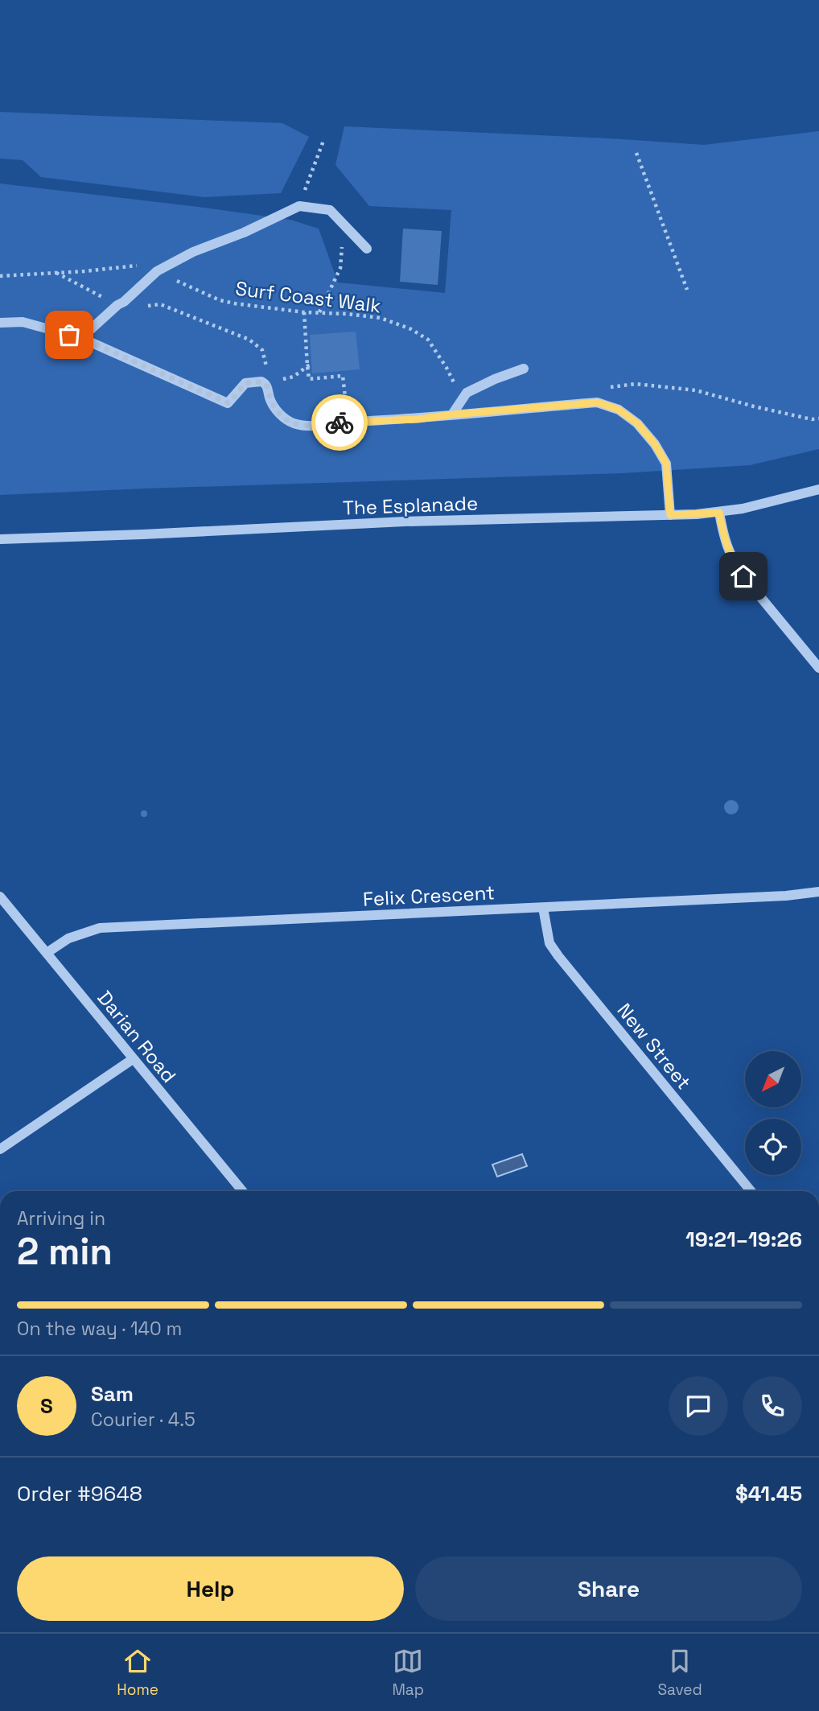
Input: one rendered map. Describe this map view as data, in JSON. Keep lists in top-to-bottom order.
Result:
{
  "streets": {
    "street": [
      "The Esplanade",
      "Felix Crescent",
      "Darian Road",
      "New Street"
    ],
    "path": ["Surf Coast Walk"]
  },
  "crossings": [
    ["Felix Crescent", "Darian Road"],
    ["Felix Crescent", "New Street"]
  ],
  "north": "bottom left",
  "page": {
    "heading": ["2 min", "Arriving in", "19:21–19:26"],
    "panel": [
      "Sam",
      "Courier · 4.5",
      "Order #9648",
      "$41.45"
    ],
    "bar": "On the way · 140 m",
    "round": "S",
    "buttons": ["Help", "Share"],
    "tabs": ["Home", "Map", "Saved"]
  }
}
